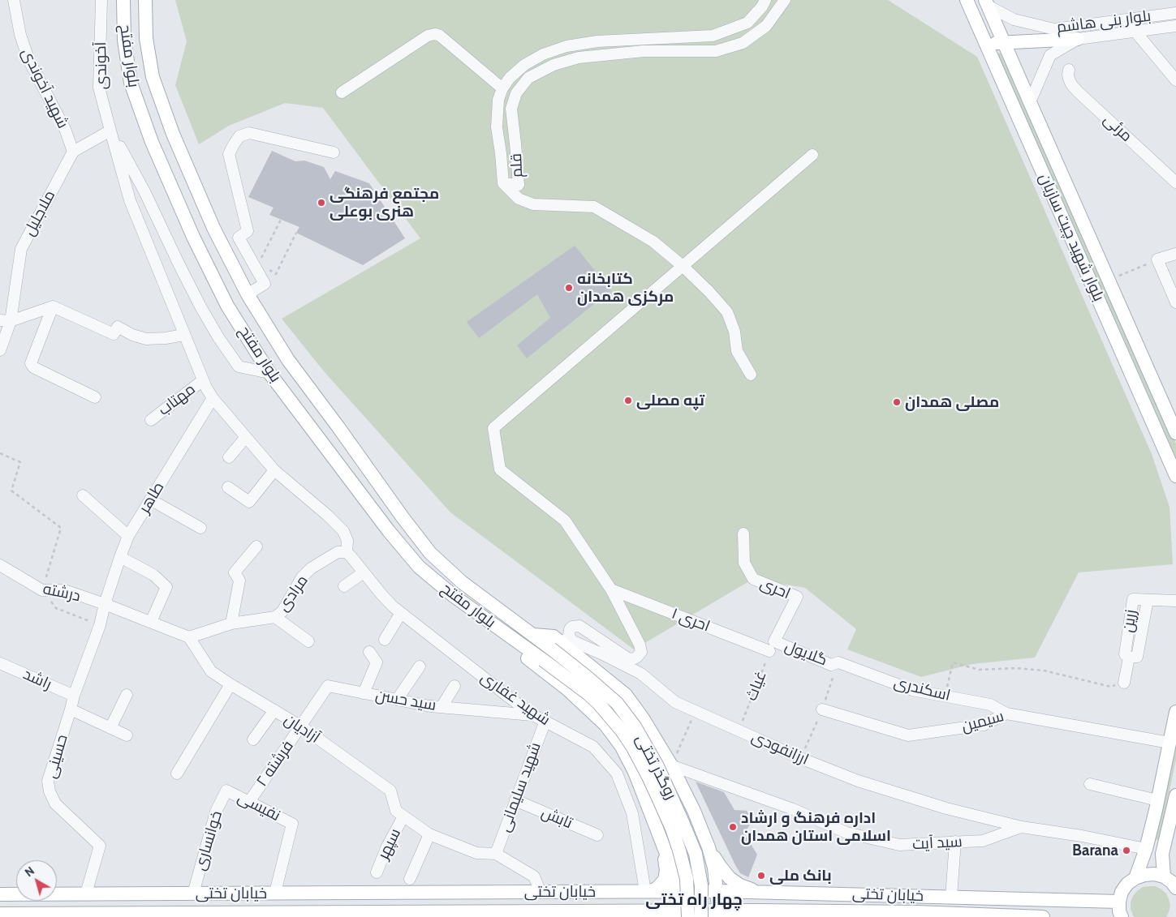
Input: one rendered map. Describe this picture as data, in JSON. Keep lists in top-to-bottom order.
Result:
{
  "streets": {
    "main road": [
      "بلوار مفتح",
      "بلوار شهید چیت سازیان",
      "روگذر تختی",
      "خیابان تختی"
    ],
    "street": [
      "بلوار بنی هاشم",
      "آخوندی",
      "شهید آخوندی",
      "مرئی",
      "قلم",
      "ملاجلیل",
      "مهتاب",
      "طاهر",
      "احری",
      "درشته",
      "مرادی",
      "احری ۱",
      "زرین",
      "گلایول",
      "راشد",
      "اسکندری",
      "شهید غفاری",
      "سید حسن",
      "سیمین",
      "آزادیان",
      "ارزانفودی",
      "حسینی",
      "فرشته ۲",
      "شهید سلیمانی",
      "نفیسی",
      "تابش",
      "خوانساری",
      "سید آیت",
      "سپهر"
    ],
    "path": ["غیاث"]
  },
  "crossings": [
    ["بلوار بنی هاشم", "بلوار شهید چیت سازیان"],
    ["بلوار مفتح", "ارزانفودی"],
    ["بلوار مفتح", "روگذر تختی"],
    ["شهید آخوندی", "ملاجلیل"],
    ["طاهر", "درشته"],
    ["طاهر", "حسینی"],
    ["احری", "احری ۱"],
    ["احری", "گلایول"],
    ["احری", "غیاث"],
    ["درشته", "حسینی"],
    ["مرادی", "شهید غفاری"],
    ["مرادی", "آزادیان"],
    ["احری ۱", "گلایول"],
    ["احری ۱", "غیاث"],
    ["گلایول", "غیاث"],
    ["گلایول", "اسکندری"],
    ["راشد", "حسینی"],
    ["غیاث", "ارزانفودی"],
    ["اسکندری", "سیمین"],
    ["شهید غفاری", "سید حسن"],
    ["شهید غفاری", "شهید سلیمانی"],
    ["شهید غفاری", "خیابان تختی"],
    ["سید حسن", "آزادیان"],
    ["سید حسن", "فرشته ۲"],
    ["آزادیان", "فرشته ۲"],
    ["آزادیان", "شهید سلیمانی"],
    ["آزادیان", "سپهر"],
    ["ارزانفودی", "روگذر تختی"],
    ["ارزانفودی", "سید آیت"],
    ["حسینی", "خیابان تختی"],
    ["فرشته ۲", "نفیسی"],
    ["روگذر تختی", "خیابان تختی"],
    ["شهید سلیمانی", "تابش"],
    ["نفیسی", "خوانساری"],
    ["نفیسی", "خیابان تختی"],
    ["خوانساری", "خیابان تختی"]
  ],
  "districts": ["چهار راه تختی"],
  "places": [
    "مجتمع فرهنگی هنری بوعلی",
    "کتابخانه مرکزی همدان",
    "تپه مصلی",
    "مصلی همدان",
    "اداره فرهنگ و ارشاد اسلامی استان همدان",
    "Barana",
    "بانک ملی"
  ],
  "north": "top left"
}
